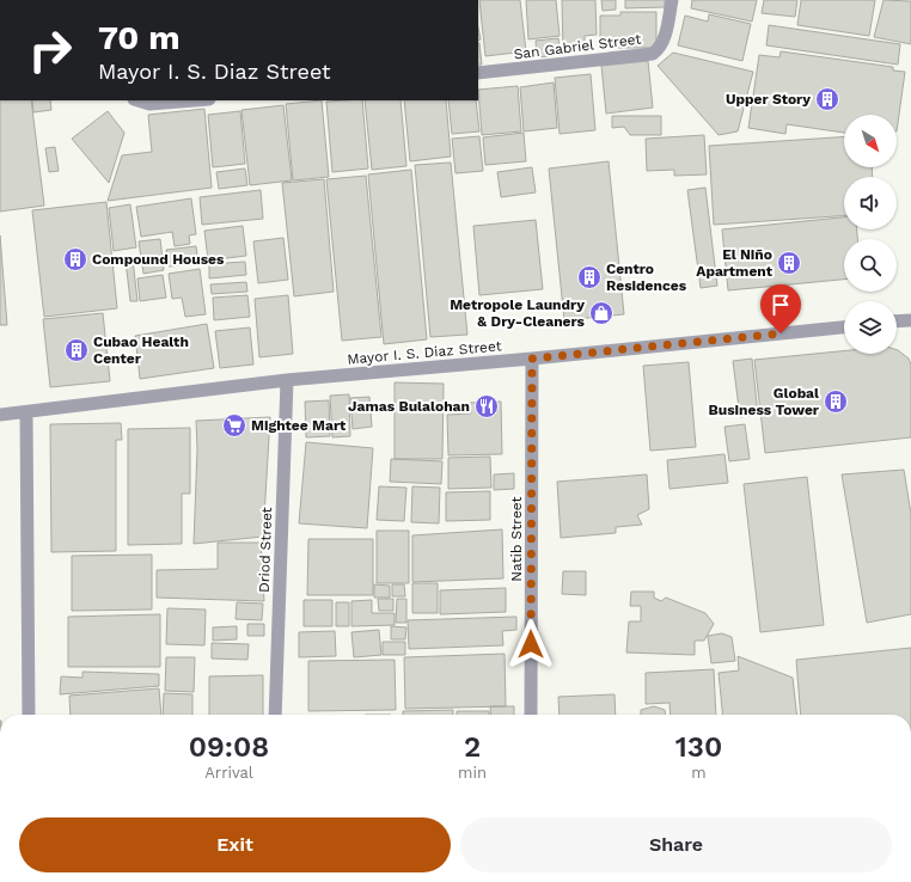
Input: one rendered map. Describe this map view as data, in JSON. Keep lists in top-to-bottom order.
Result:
{
  "streets": {
    "street": [
      "San Gabriel Street",
      "Mayor I. S. Diaz Street",
      "Natib Street",
      "Driod Street"
    ]
  },
  "crossings": [
    ["Mayor I. S. Diaz Street", "Natib Street"],
    ["Mayor I. S. Diaz Street", "Driod Street"]
  ],
  "places": {
    "building": [
      "Upper Story",
      "Compound Houses",
      "El Niño Apartment",
      "Centro Residences",
      "Cubao Health Center",
      "Global Business Tower"
    ],
    "shop": ["Metropole Laundry & Dry-Cleaners"],
    "restaurant": ["Jamas Bulalohan"],
    "supermarket": ["Mightee Mart"]
  },
  "north": "bottom right",
  "page": {
    "turn": ["70 m", "Mayor I. S. Diaz Street"],
    "eta": [
      "09:08",
      "Arrival",
      "2",
      "min",
      "130",
      "m"
    ],
    "buttons": ["Exit", "Share"]
  }
}
